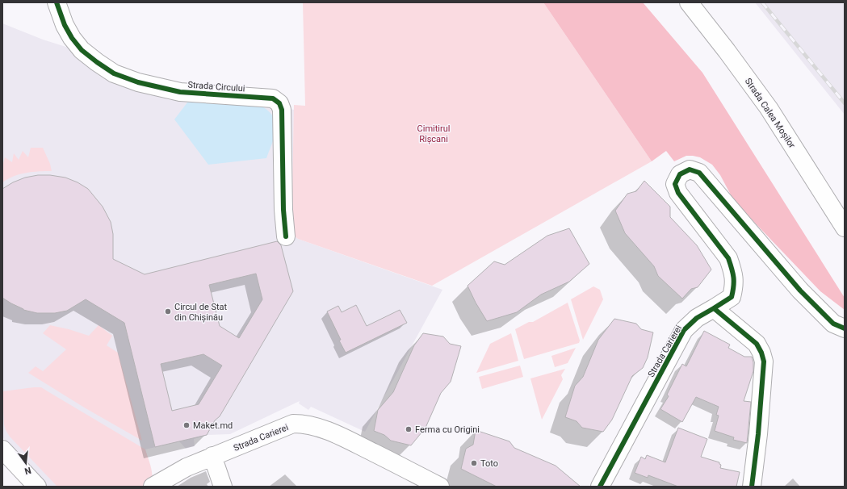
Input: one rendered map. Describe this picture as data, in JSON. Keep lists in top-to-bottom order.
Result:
{
  "streets": {
    "street": ["Strada Circului", "Strada Calea Moșilor", "Strada Carierei"]
  },
  "parks": ["Cimitirul Rîșcani"],
  "places": [
    "Circul de Stat din Chișinău",
    "Maket.md",
    "Ferma cu Origini",
    "Toto"
  ],
  "north": "bottom"
}
